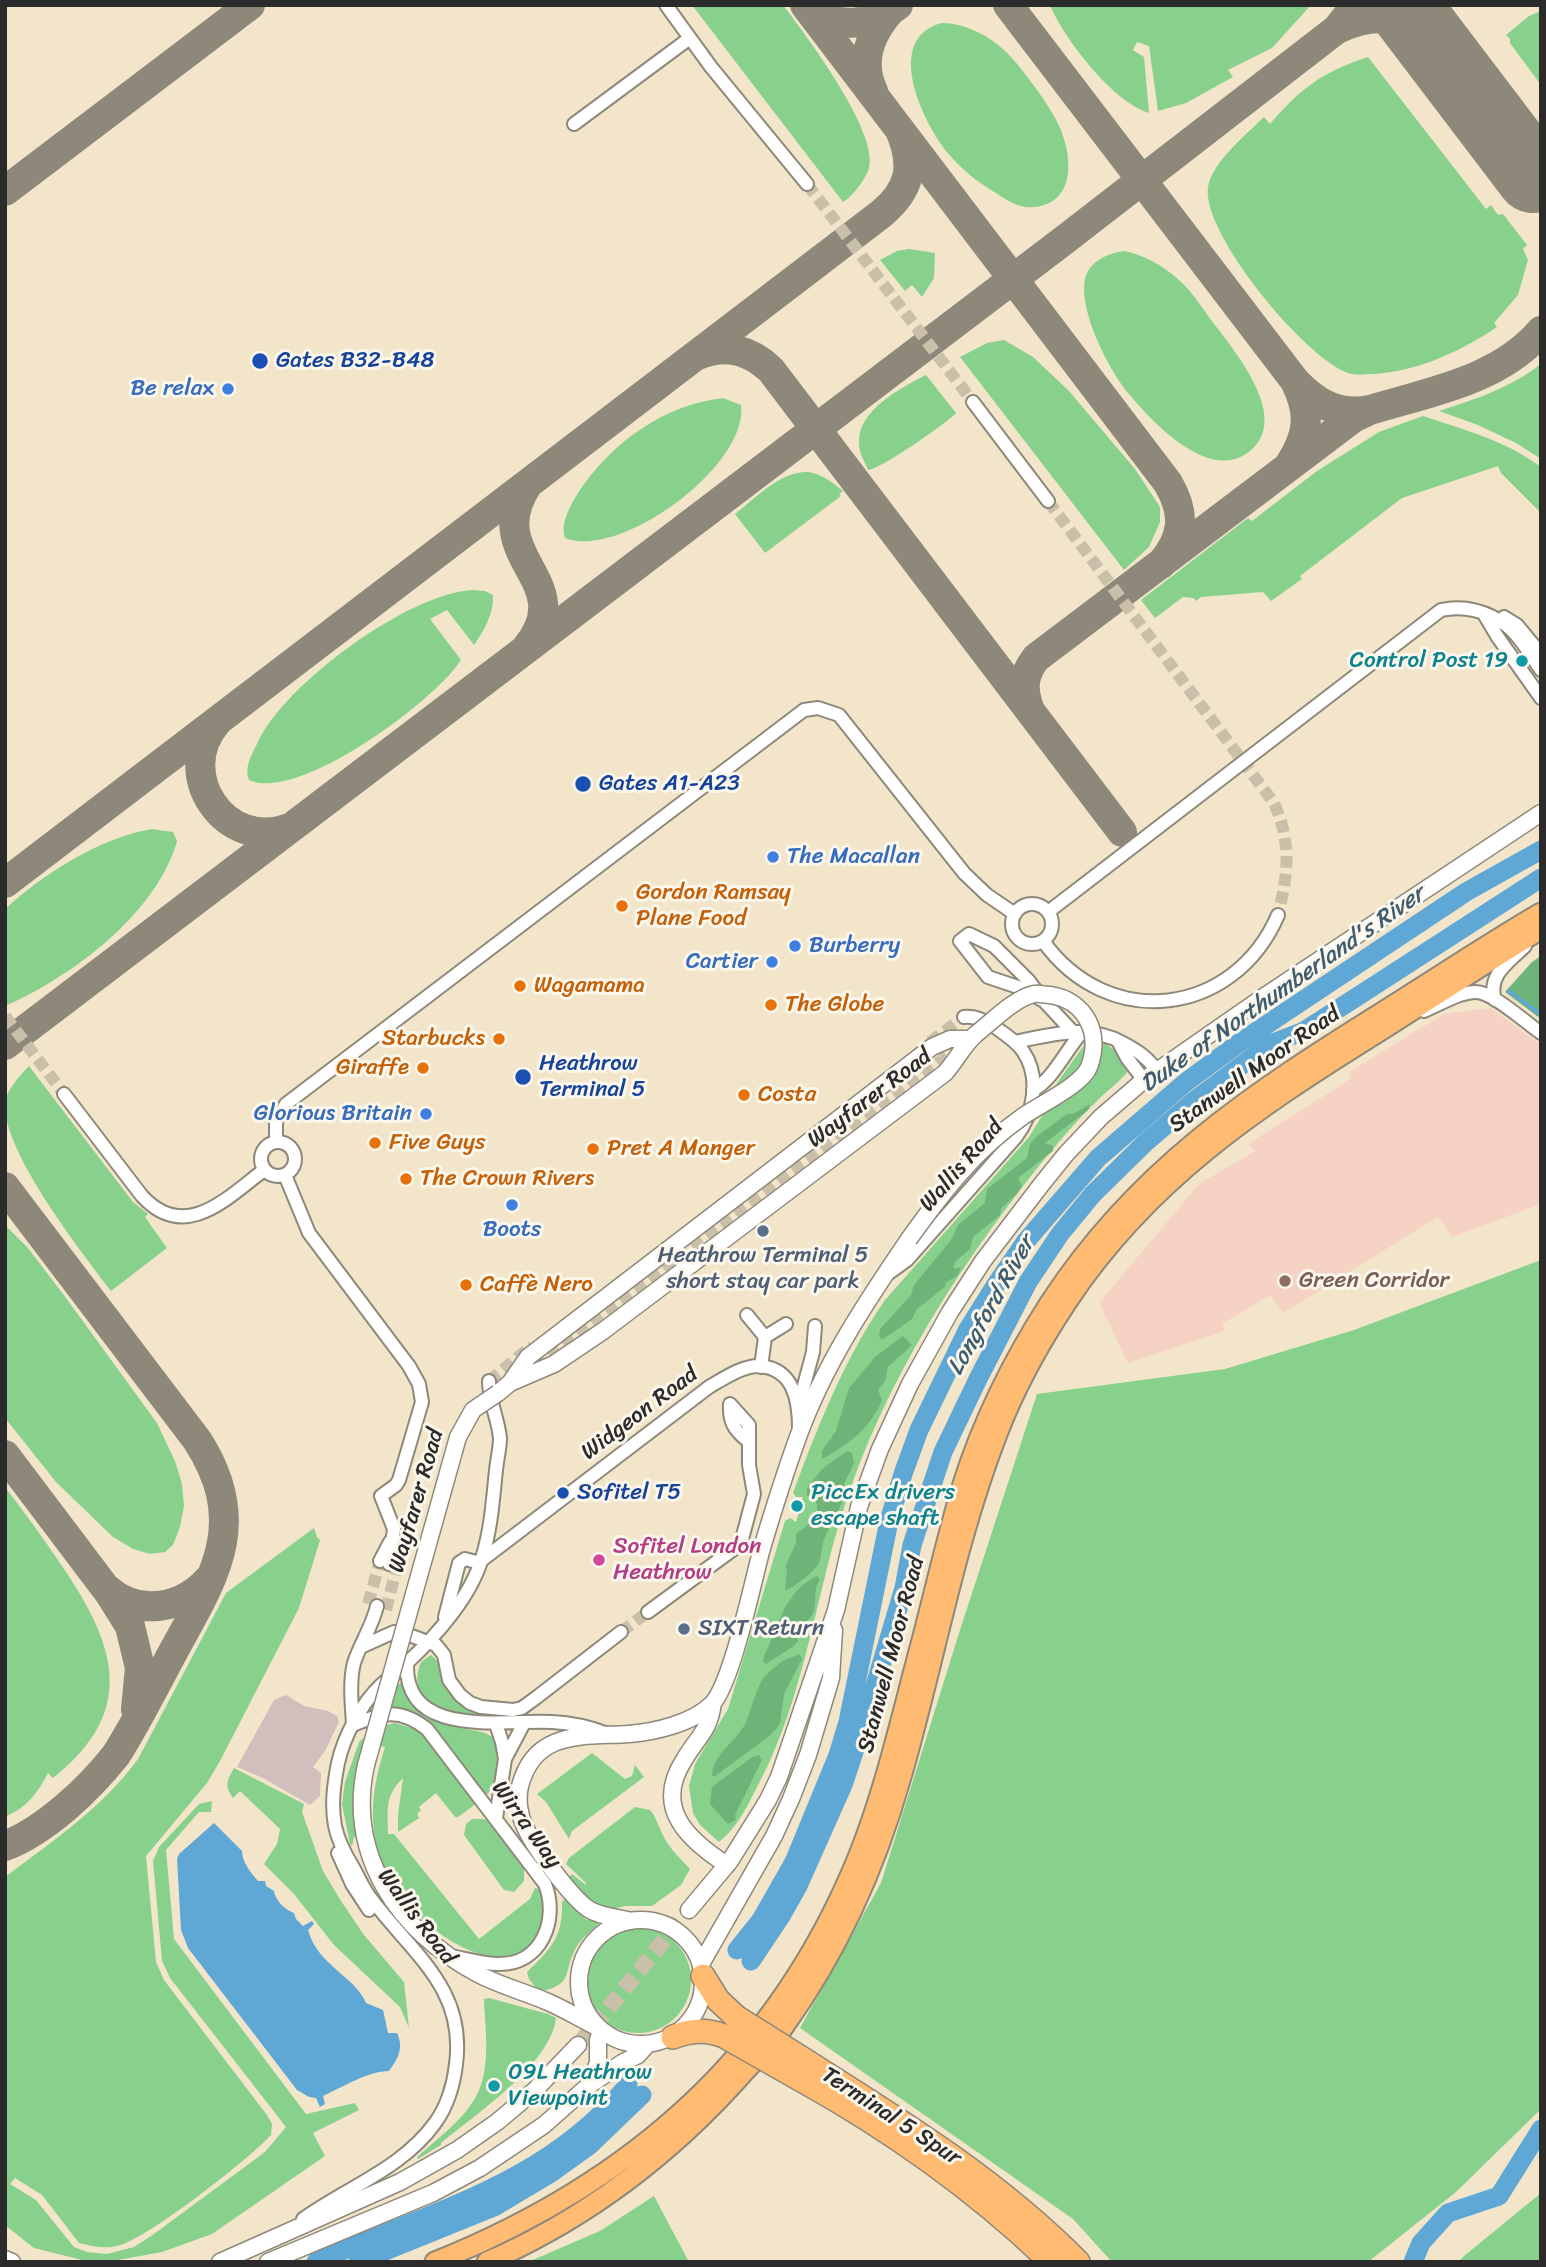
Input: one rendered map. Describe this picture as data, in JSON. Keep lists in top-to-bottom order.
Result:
{
  "streets": {
    "highway": ["Terminal 5 Spur"],
    "main road": ["Stanwell Moor Road"],
    "street": [
      "Wayfarer Road",
      "Wallis Road",
      "Widgeon Road",
      "Wirra Way"
    ]
  },
  "crossings": [
    ["Wayfarer Road", "Wallis Road"],
    ["Wayfarer Road", "Wirra Way"],
    ["Wayfarer Road", "Terminal 5 Spur"],
    ["Wallis Road", "Widgeon Road"],
    ["Wallis Road", "Wirra Way"]
  ],
  "water": ["Duke of Northumberland's River", "Longford River"],
  "places": [
    "Gates B32-B48",
    "Be relax",
    "Control Post 19",
    "Gates A1-A23",
    "The Macallan",
    "Gordon Ramsay Plane Food",
    "Burberry",
    "Cartier",
    "Wagamama",
    "The Globe",
    "Starbucks",
    "Giraffe",
    "Heathrow Terminal 5",
    "Costa",
    "Glorious Britain",
    "Five Guys",
    "Pret A Manger",
    "The Crown Rivers",
    "Boots",
    "Heathrow Terminal 5 short stay car park",
    "Green Corridor",
    "Caffè Nero",
    "Sofitel T5",
    "PiccEx drivers escape shaft",
    "Sofitel London Heathrow",
    "SIXT Return",
    "09L Heathrow Viewpoint"
  ]
}
